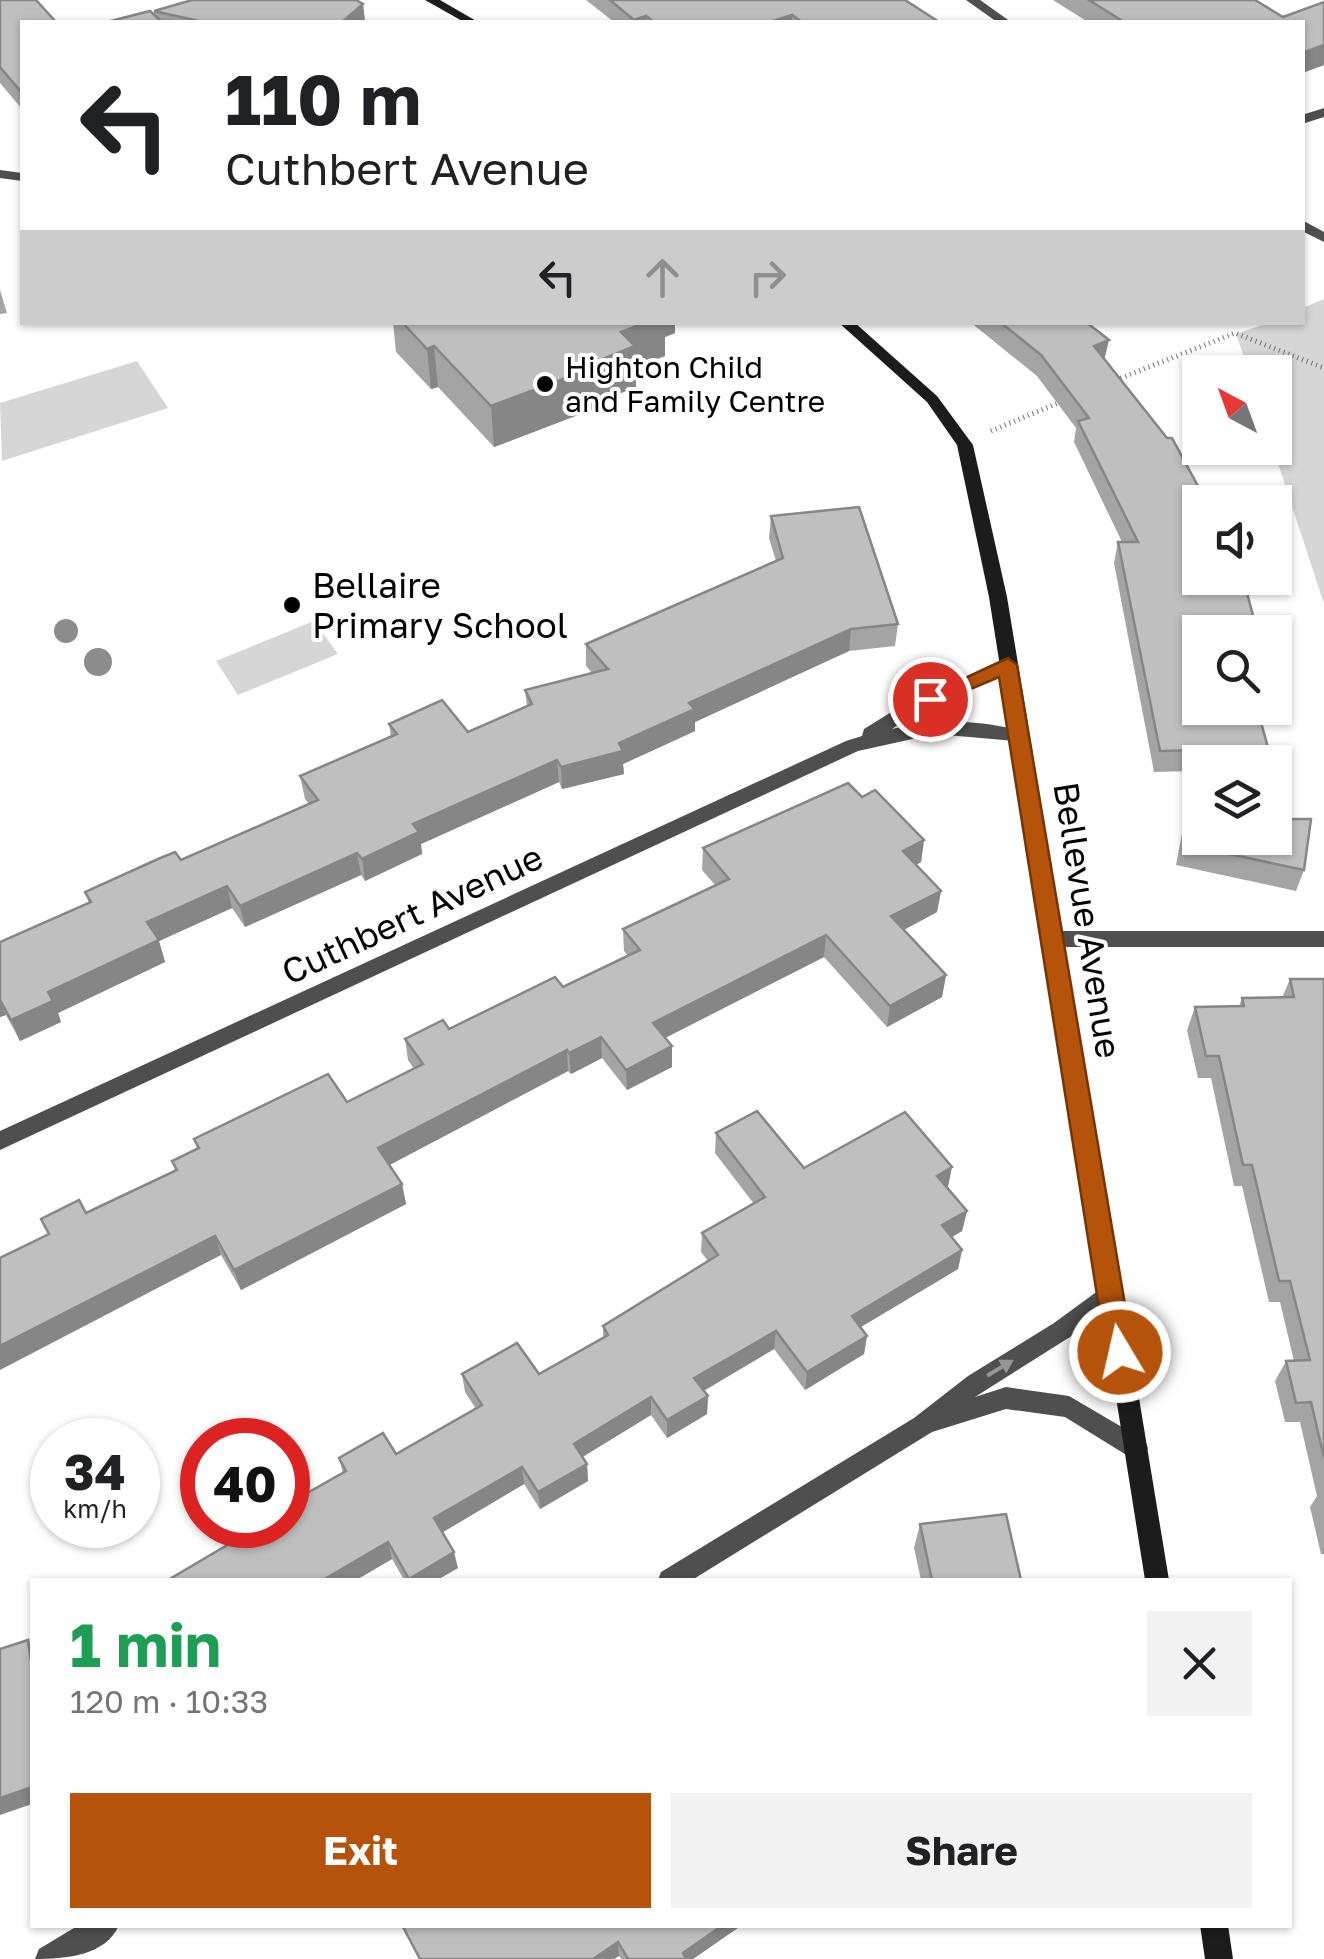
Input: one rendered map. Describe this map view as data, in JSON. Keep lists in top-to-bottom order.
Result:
{
  "streets": {
    "street": ["Cuthbert Avenue", "Bellevue Avenue"]
  },
  "crossings": [
    ["Cuthbert Avenue", "Bellevue Avenue"]
  ],
  "places": ["Highton Child and Family Centre", "Bellaire Primary School"],
  "north": "top left",
  "page": {
    "turn": ["110 m", "Cuthbert Avenue"],
    "speed": "34 km/h",
    "limit": "40",
    "heading": ["1 min", "120 m · 10:33"],
    "buttons": ["Exit", "Share"]
  }
}
